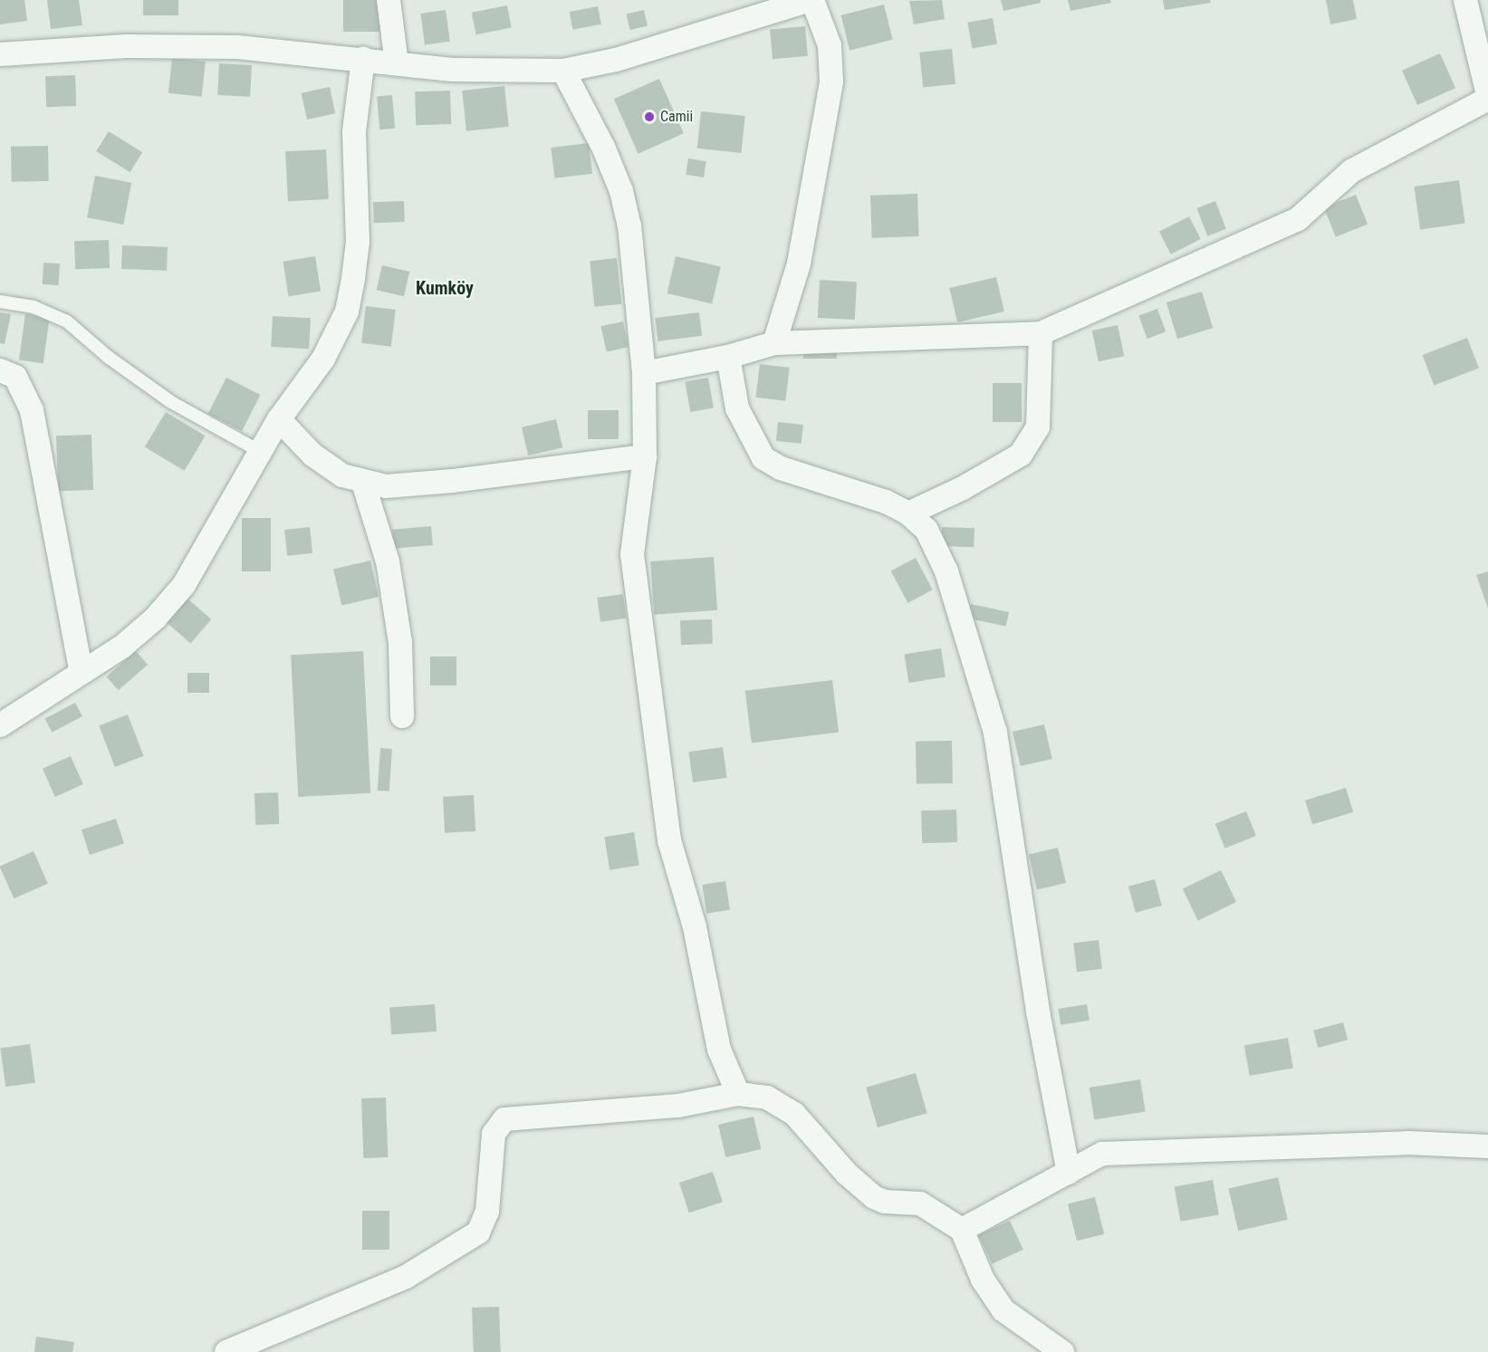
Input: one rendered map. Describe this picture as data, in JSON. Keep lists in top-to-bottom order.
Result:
{
  "districts": ["Kumköy"],
  "places": ["Camii"]
}
